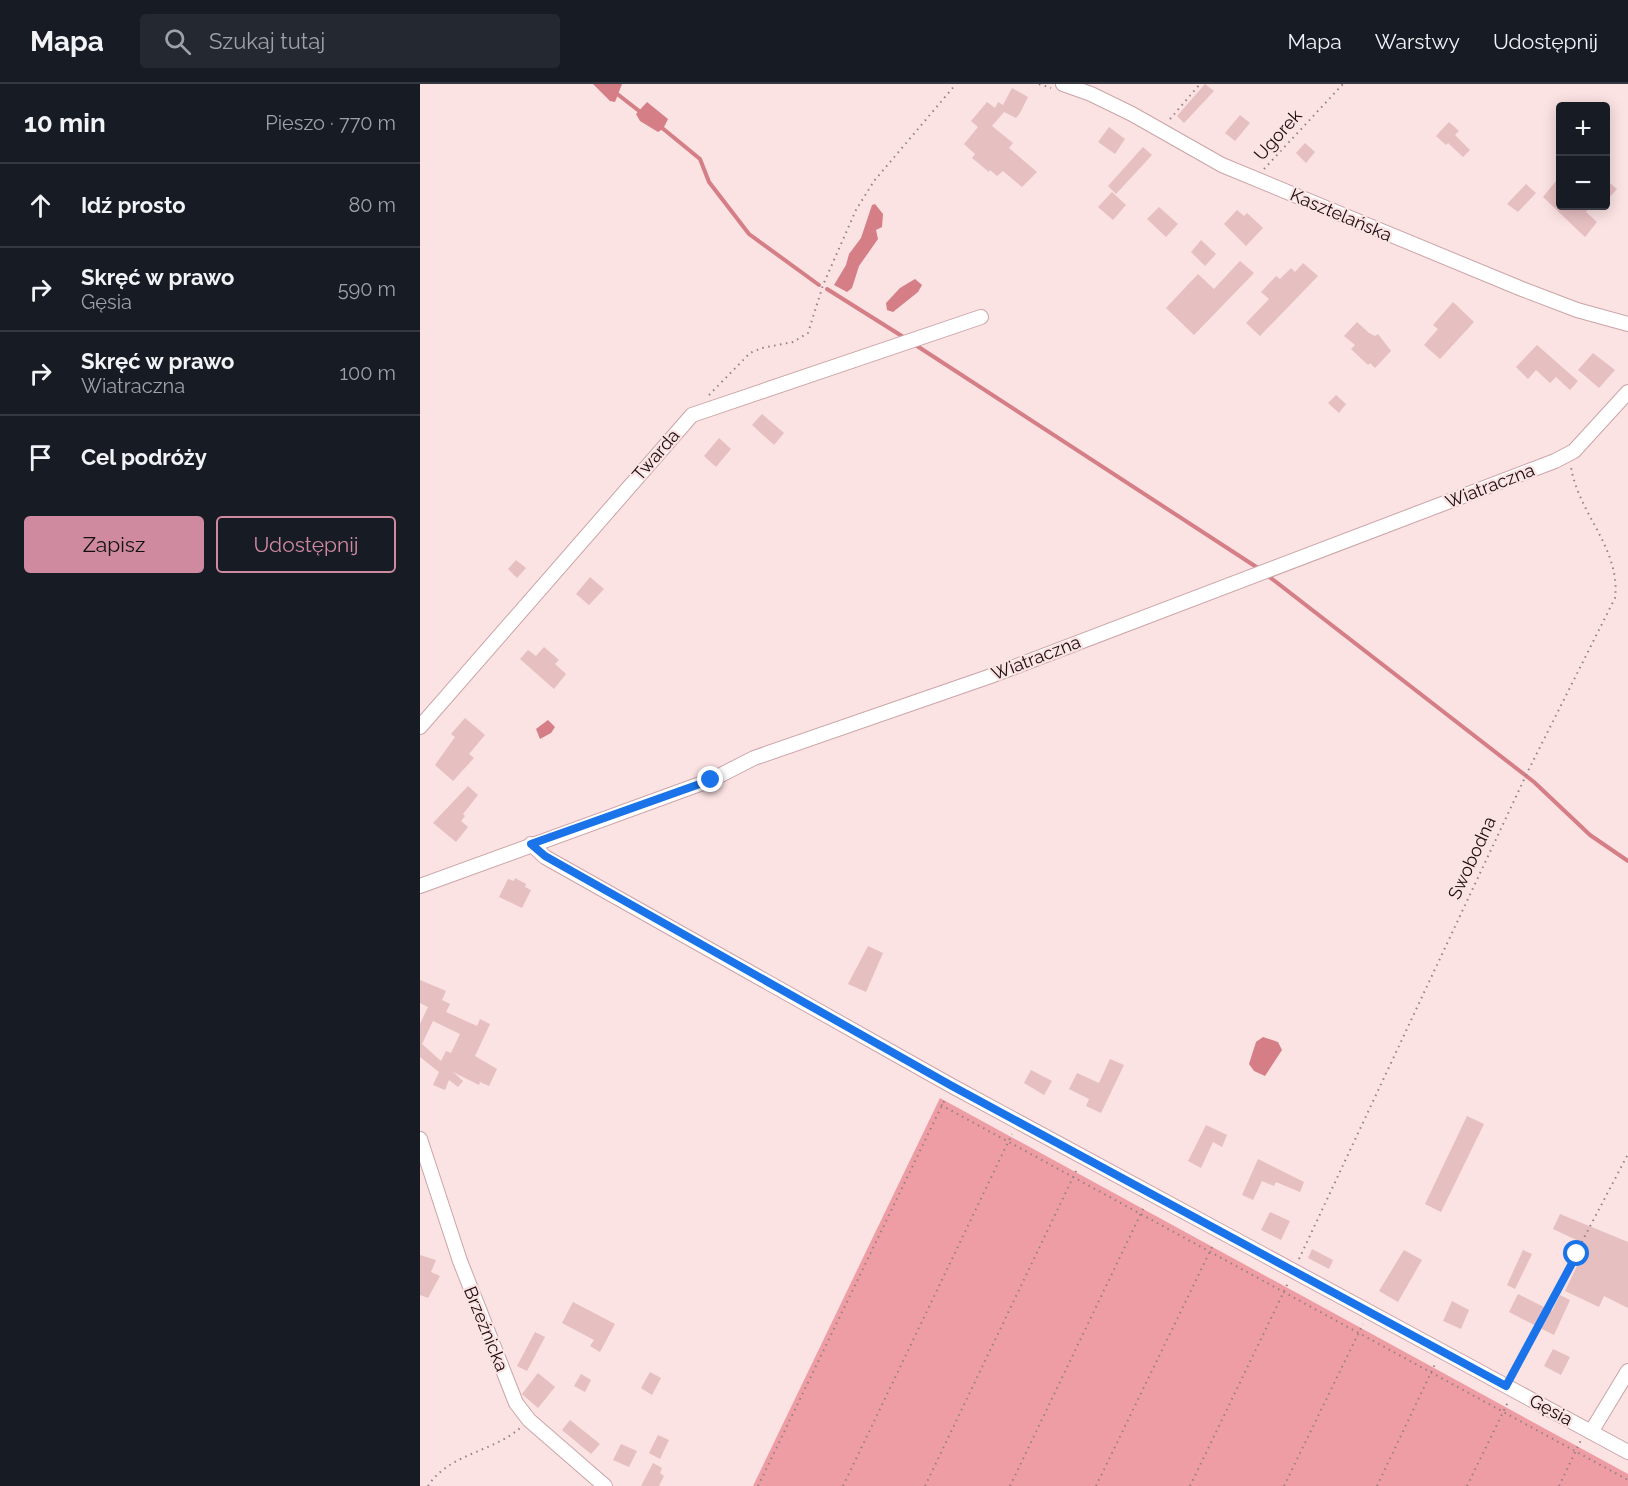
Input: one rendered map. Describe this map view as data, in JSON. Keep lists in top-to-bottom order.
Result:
{
  "streets": {
    "street": [
      "Kasztelańska",
      "Twarda",
      "Wiatraczna",
      "Brzeźnicka",
      "Gęsia"
    ],
    "path": ["Ugorek", "Swobodna"]
  },
  "crossings": [
    ["Ugorek", "Kasztelańska"],
    ["Wiatraczna", "Swobodna"],
    ["Wiatraczna", "Gęsia"],
    ["Swobodna", "Gęsia"]
  ],
  "page": {
    "header": "Mapa",
    "search": "Szukaj tutaj",
    "nav": ["Mapa", "Warstwy", "Udostępnij"],
    "heading": ["10 min", "Pieszo · 770 m"],
    "map_buttons": ["+", "−"],
    "list": [
      ["Idź prosto", "80 m"],
      ["Skręć w prawo", "Gęsia", "590 m"],
      ["Skręć w prawo", "Wiatraczna", "100 m"],
      "Cel podróży"
    ],
    "buttons": ["Zapisz", "Udostępnij"]
  }
}
